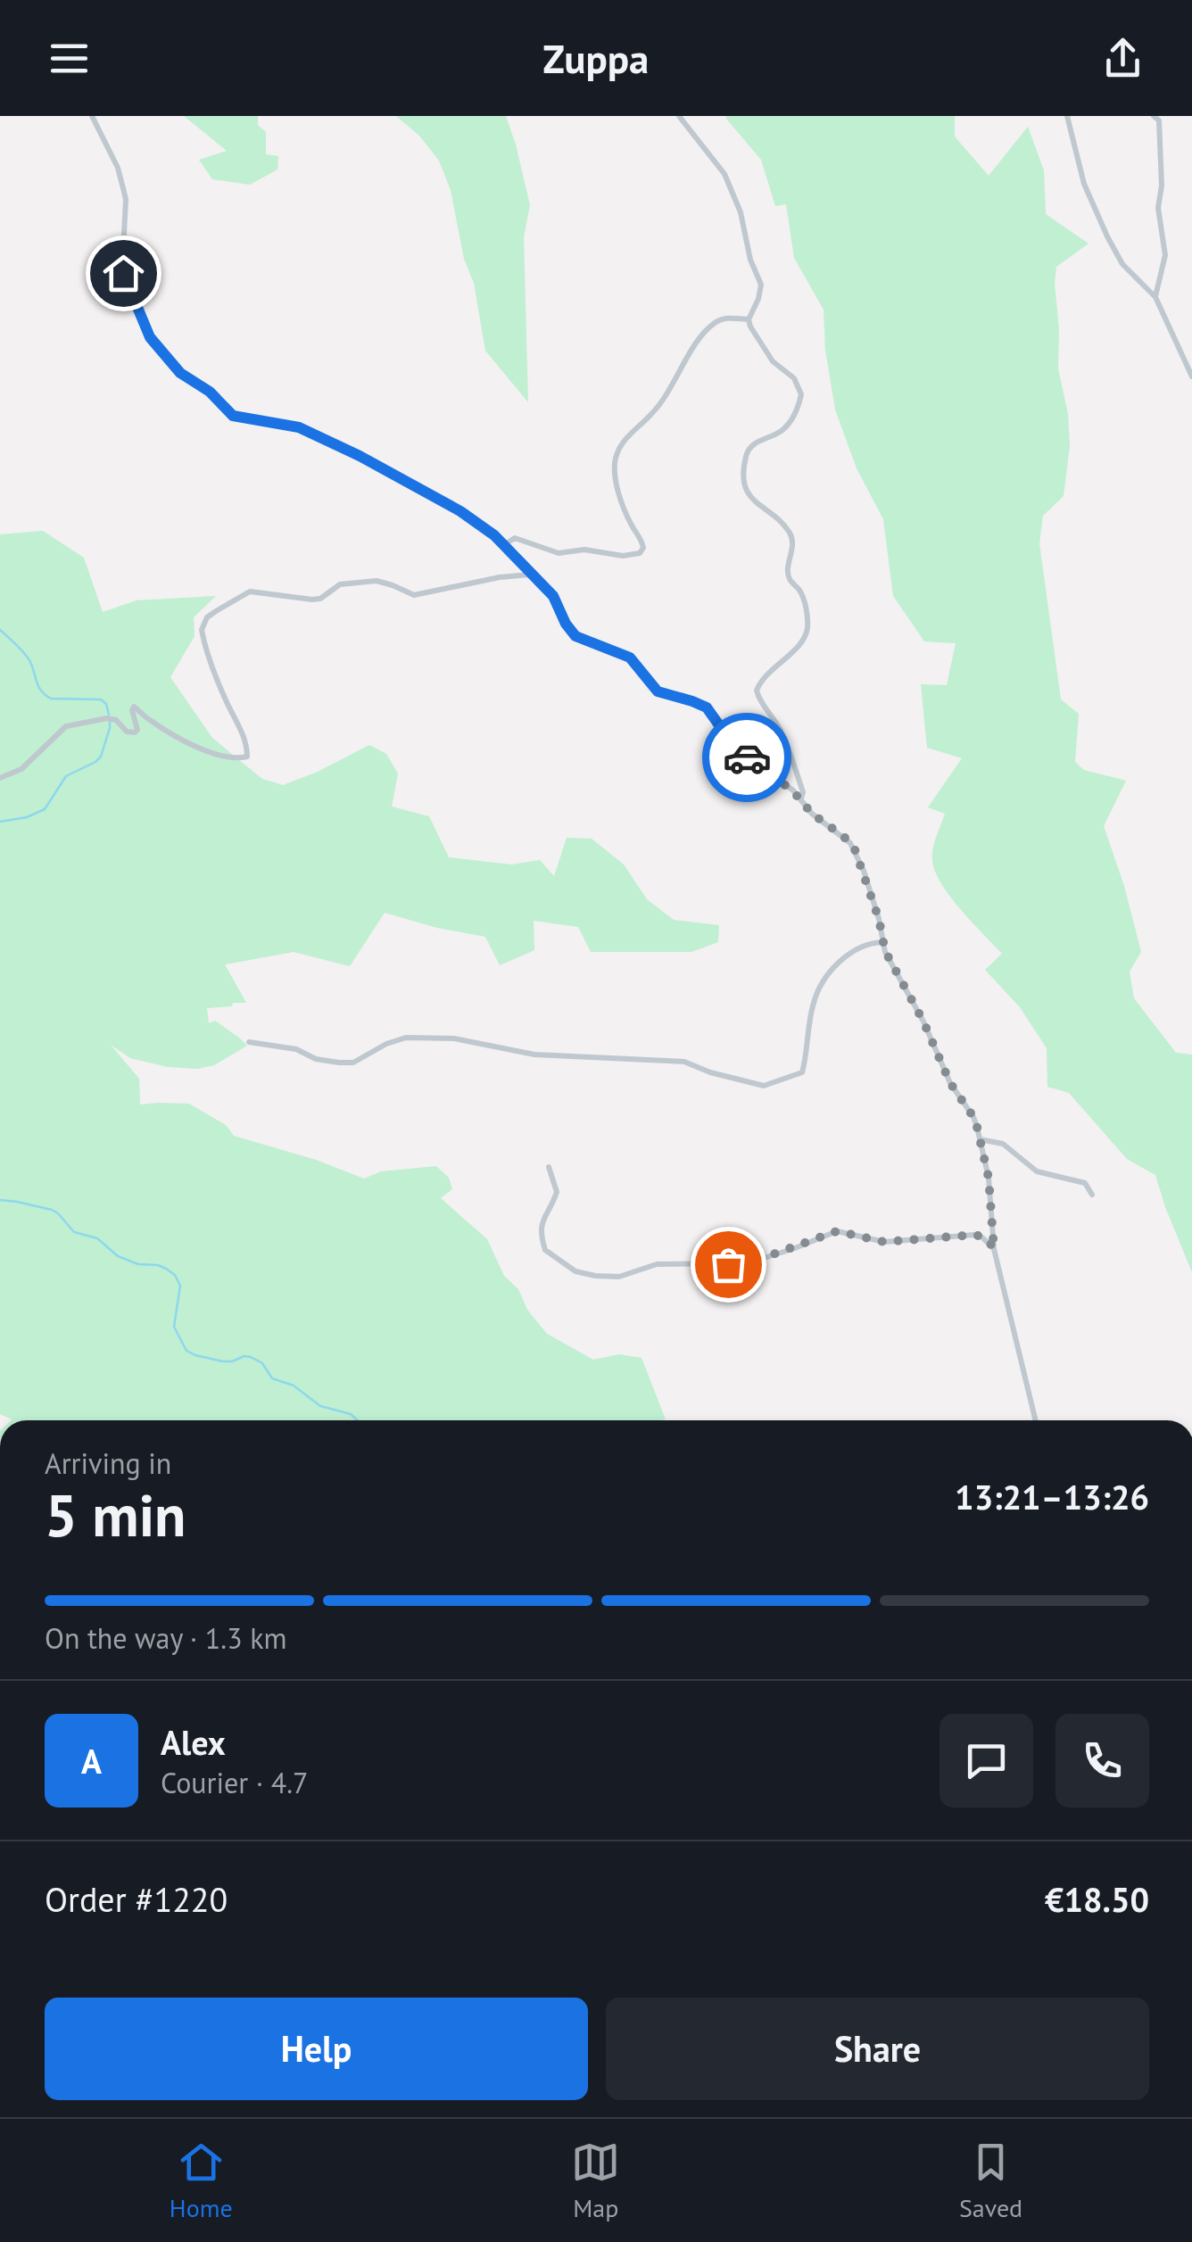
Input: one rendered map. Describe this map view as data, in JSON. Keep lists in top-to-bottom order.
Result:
{
  "page": {
    "header": "Zuppa",
    "heading": ["5 min", "Arriving in", "13:21–13:26"],
    "panel": [
      "Alex",
      "Courier · 4.7",
      "Order #1220",
      "€18.50"
    ],
    "bar": "On the way · 1.3 km",
    "round": "A",
    "buttons": ["Help", "Share"],
    "tabs": ["Home", "Map", "Saved"]
  }
}
